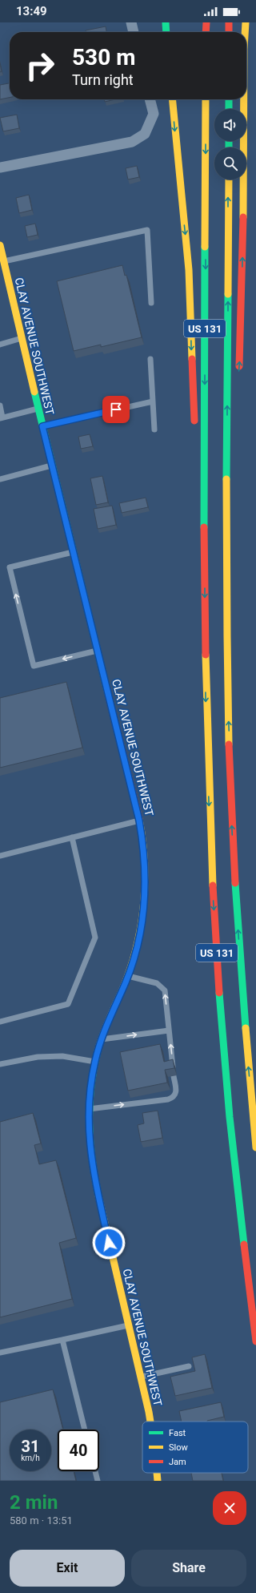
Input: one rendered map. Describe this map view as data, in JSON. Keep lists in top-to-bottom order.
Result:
{
  "streets": {
    "main road": ["US 131", "CLAY AVENUE SOUTHWEST"]
  },
  "legend": ["Fast", "Slow", "Jam"],
  "page": {
    "status": "13:49",
    "turn": ["530 m", "Turn right"],
    "speed": "31 km/h",
    "limit": "40",
    "heading": ["2 min", "580 m · 13:51"],
    "buttons": ["Exit", "Share"]
  }
}
